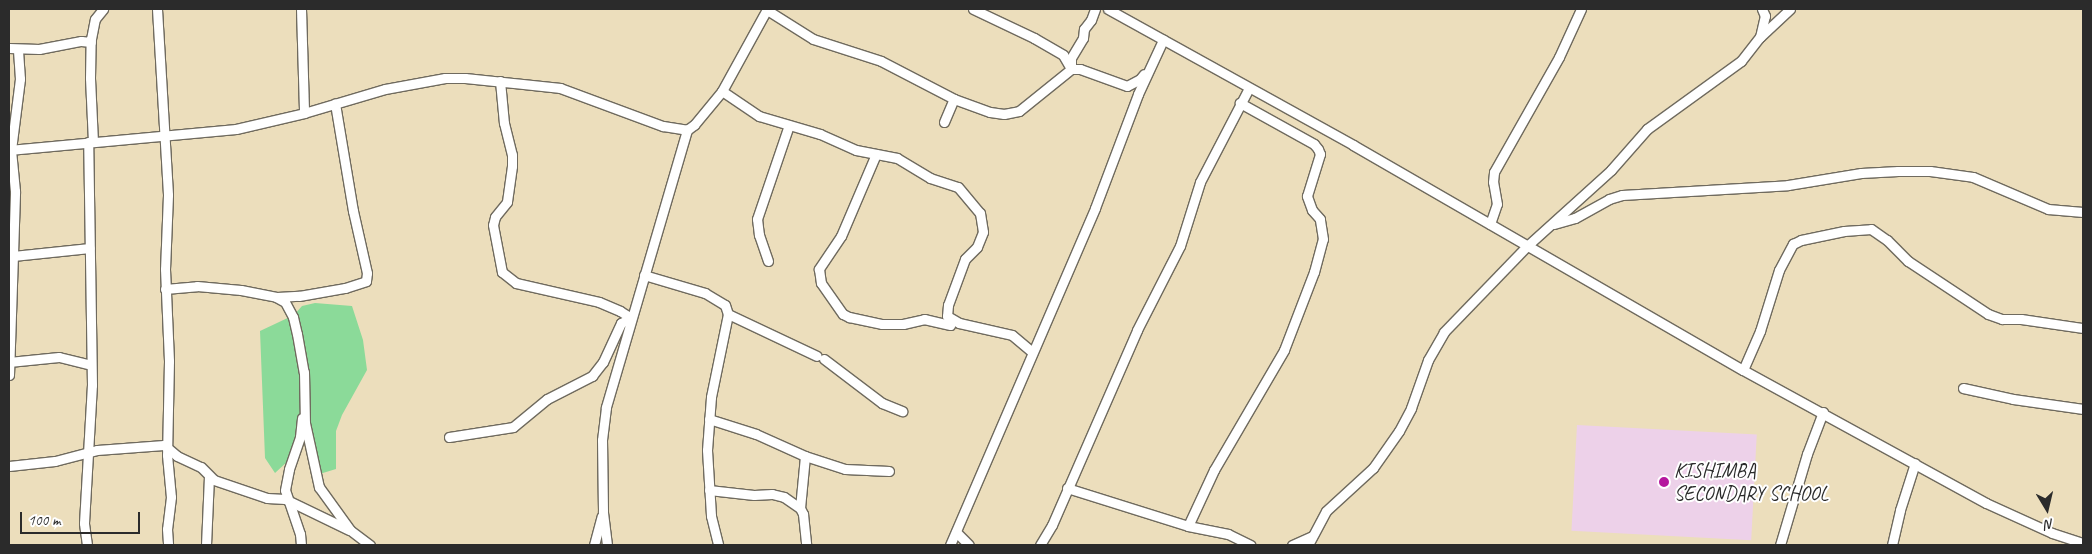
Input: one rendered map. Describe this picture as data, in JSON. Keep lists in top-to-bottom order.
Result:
{
  "places": ["KISHIMBA SECONDARY SCHOOL"],
  "scale_bar": "100 m",
  "north": "bottom"
}
